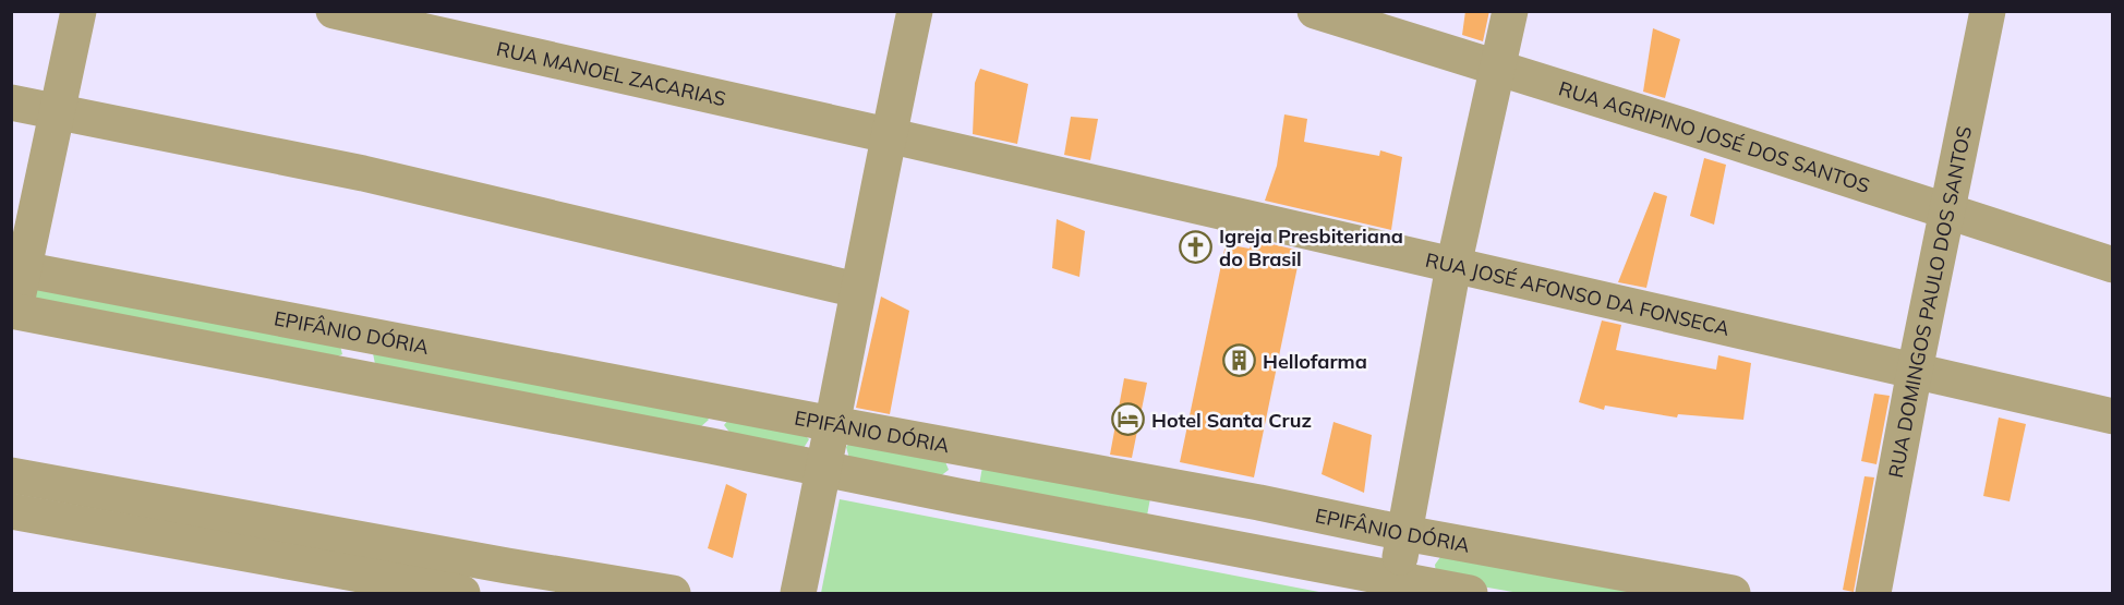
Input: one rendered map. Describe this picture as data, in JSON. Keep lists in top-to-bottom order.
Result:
{
  "streets": {
    "street": [
      "RUA MANOEL ZACARIAS",
      "RUA AGRIPINO JOSÉ DOS SANTOS",
      "RUA JOSÉ AFONSO DA FONSECA",
      "RUA DOMINGOS PAULO DOS SANTOS",
      "EPIFÂNIO DÓRIA"
    ]
  },
  "crossings": [
    ["RUA MANOEL ZACARIAS", "RUA JOSÉ AFONSO DA FONSECA"],
    ["RUA AGRIPINO JOSÉ DOS SANTOS", "RUA DOMINGOS PAULO DOS SANTOS"],
    ["RUA JOSÉ AFONSO DA FONSECA", "RUA DOMINGOS PAULO DOS SANTOS"]
  ],
  "places": {
    "church": ["Igreja Presbiteriana do Brasil"],
    "building": ["Hellofarma"],
    "hotel": ["Hotel Santa Cruz"]
  }
}
